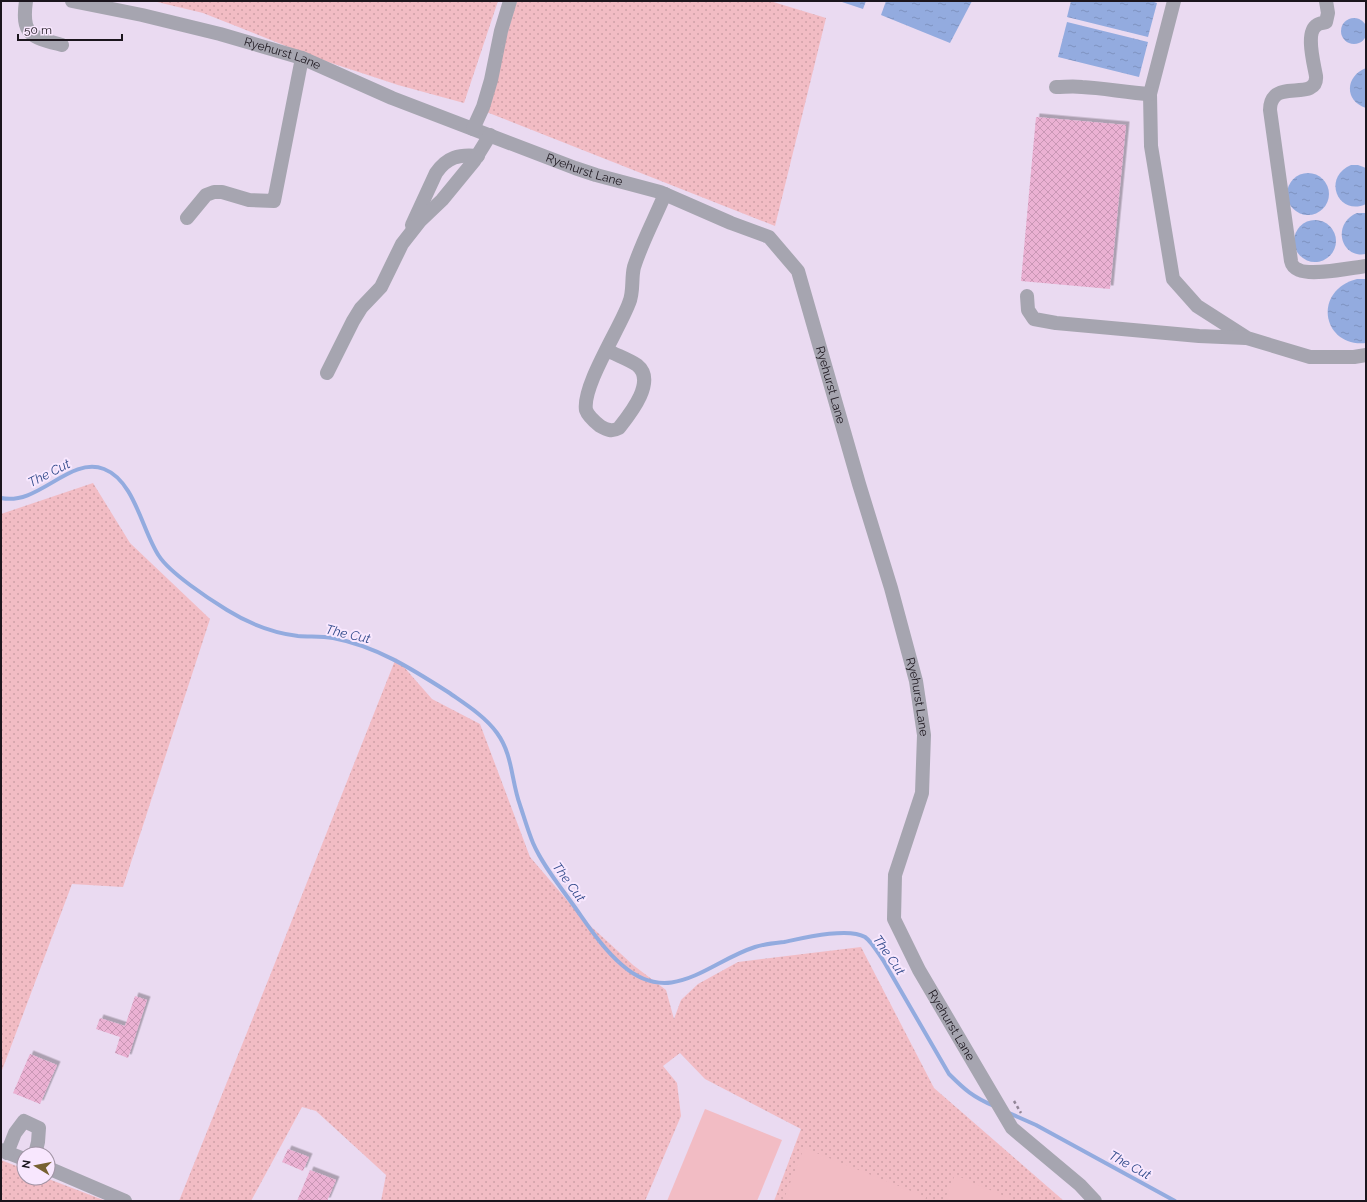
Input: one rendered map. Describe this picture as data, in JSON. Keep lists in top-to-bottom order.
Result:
{
  "streets": {
    "street": ["Ryehurst Lane"]
  },
  "water": ["The Cut"],
  "scale_bar": "50 m",
  "north": "left"
}
